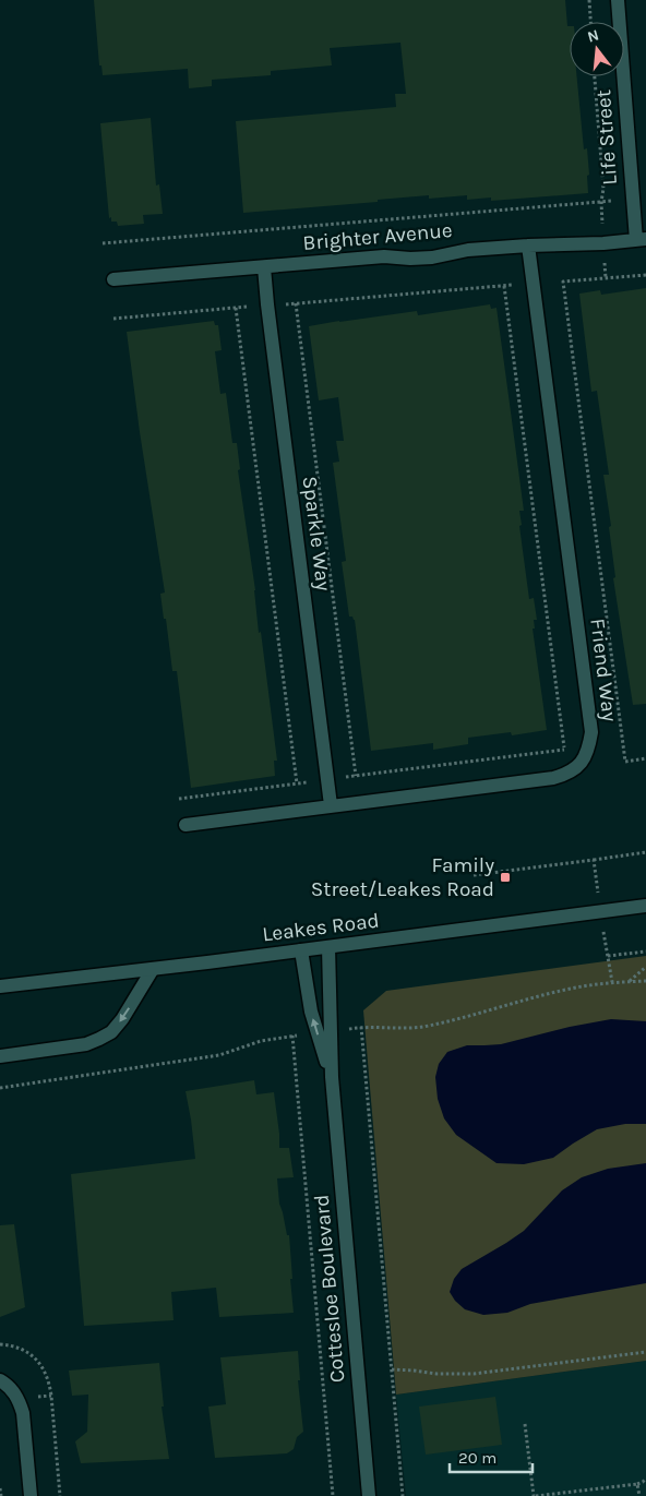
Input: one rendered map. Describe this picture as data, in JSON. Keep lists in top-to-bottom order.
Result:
{
  "streets": {
    "street": [
      "Life Street",
      "Brighter Avenue",
      "Sparkle Way",
      "Friend Way",
      "Leakes Road",
      "Cottesloe Boulevard"
    ]
  },
  "crossings": [
    ["Life Street", "Brighter Avenue"],
    ["Brighter Avenue", "Sparkle Way"],
    ["Brighter Avenue", "Friend Way"],
    ["Sparkle Way", "Friend Way"],
    ["Leakes Road", "Cottesloe Boulevard"]
  ],
  "places": {
    "transit": ["Family Street/Leakes Road"]
  },
  "scale_bar": "20 m",
  "north": "top"
}
